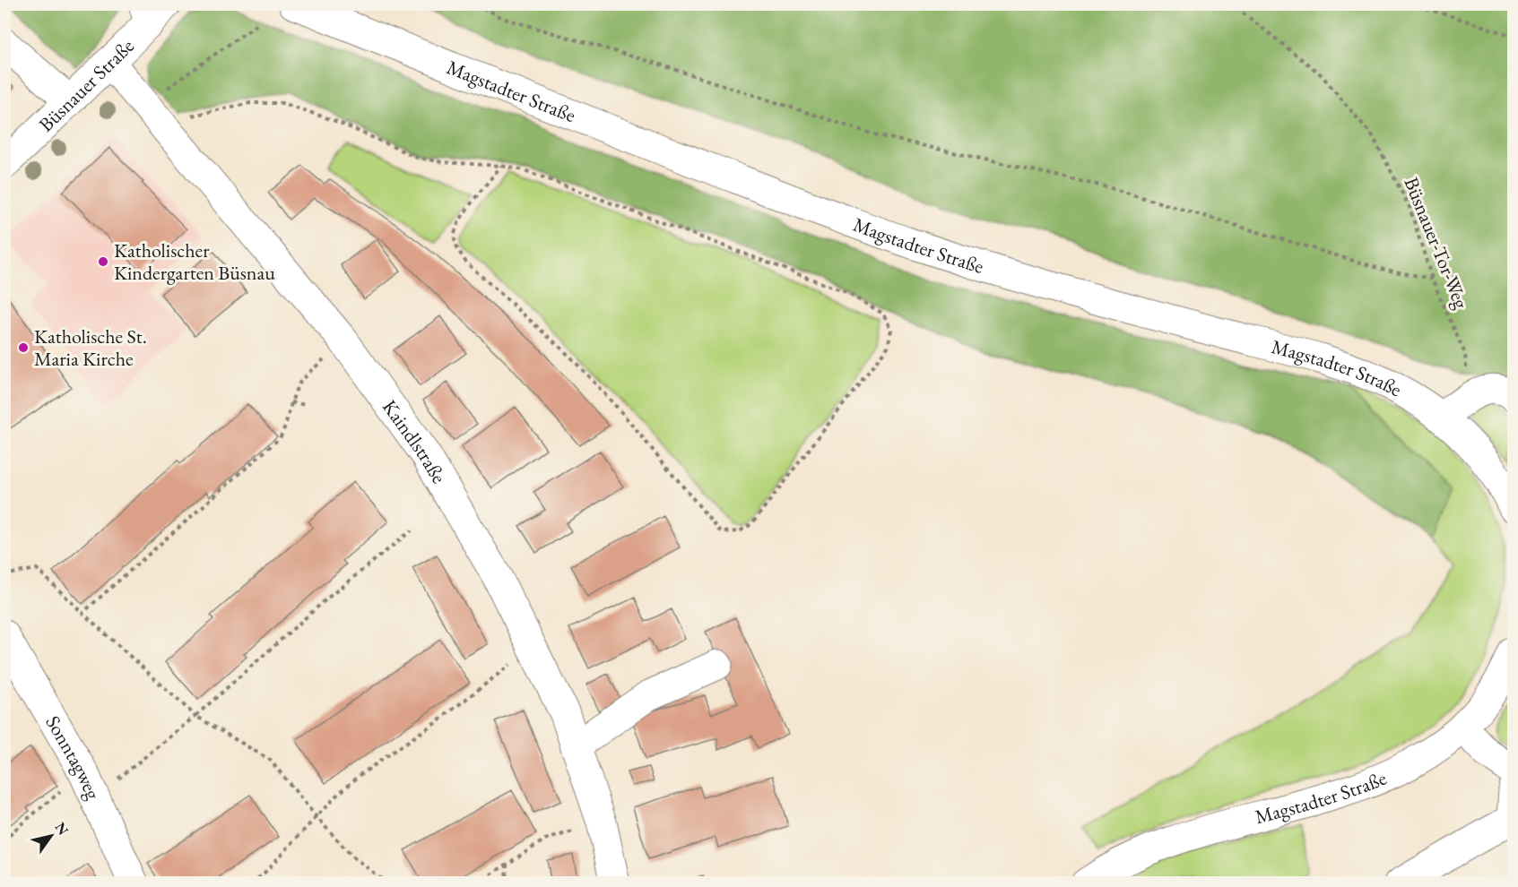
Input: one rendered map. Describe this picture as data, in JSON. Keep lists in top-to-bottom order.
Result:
{
  "streets": {
    "main road": [
      "Büsnauer Straße",
      "Magstadter Straße",
      "Kaindlstraße",
      "Sonntagweg"
    ],
    "path": ["Büsnauer-Tor-Weg"]
  },
  "crossings": [
    ["Büsnauer Straße", "Kaindlstraße"]
  ],
  "places": ["Katholischer Kindergarten Büsnau", "Katholische St. Maria Kirche"],
  "north": "top right"
}
